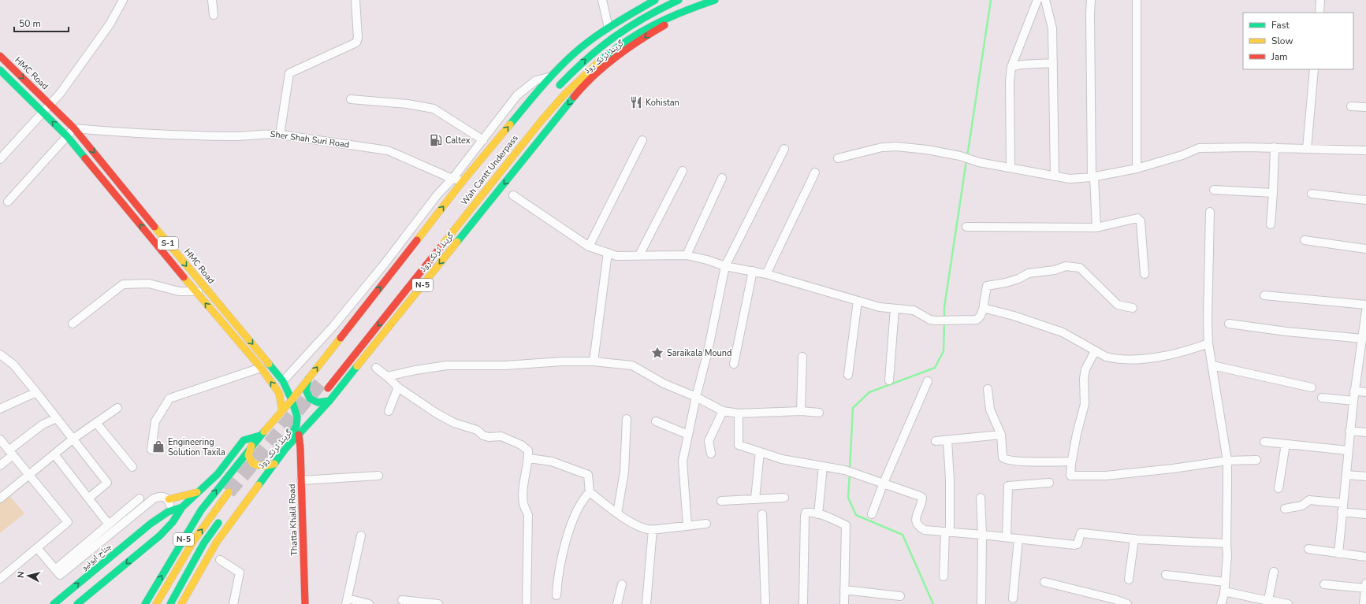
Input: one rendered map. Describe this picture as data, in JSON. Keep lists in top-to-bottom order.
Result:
{
  "streets": {
    "main road": [
      "گرینڈ ٹرنک روڈ",
      "HMC Road",
      "Wah Cantt Underpass",
      "S-1",
      "N-5",
      "Thatta Khalil Road",
      "جناح ایونیو"
    ],
    "street": ["Sher Shah Suri Road"]
  },
  "crossings": [
    ["گرینڈ ٹرنک روڈ", "Wah Cantt Underpass"],
    ["گرینڈ ٹرنک روڈ", "Thatta Khalil Road"],
    ["HMC Road", "Sher Shah Suri Road"],
    ["HMC Road", "N-5"],
    ["Sher Shah Suri Road", "N-5"],
    ["S-1", "N-5"]
  ],
  "places": {
    "restaurant": ["Kohistan"],
    "fuel station": ["Caltex"],
    "place": ["Saraikala Mound"],
    "shop": ["Engineering Solution Taxila"]
  },
  "legend": ["Fast", "Slow", "Jam"],
  "scale_bar": "50 m",
  "north": "left"
}
